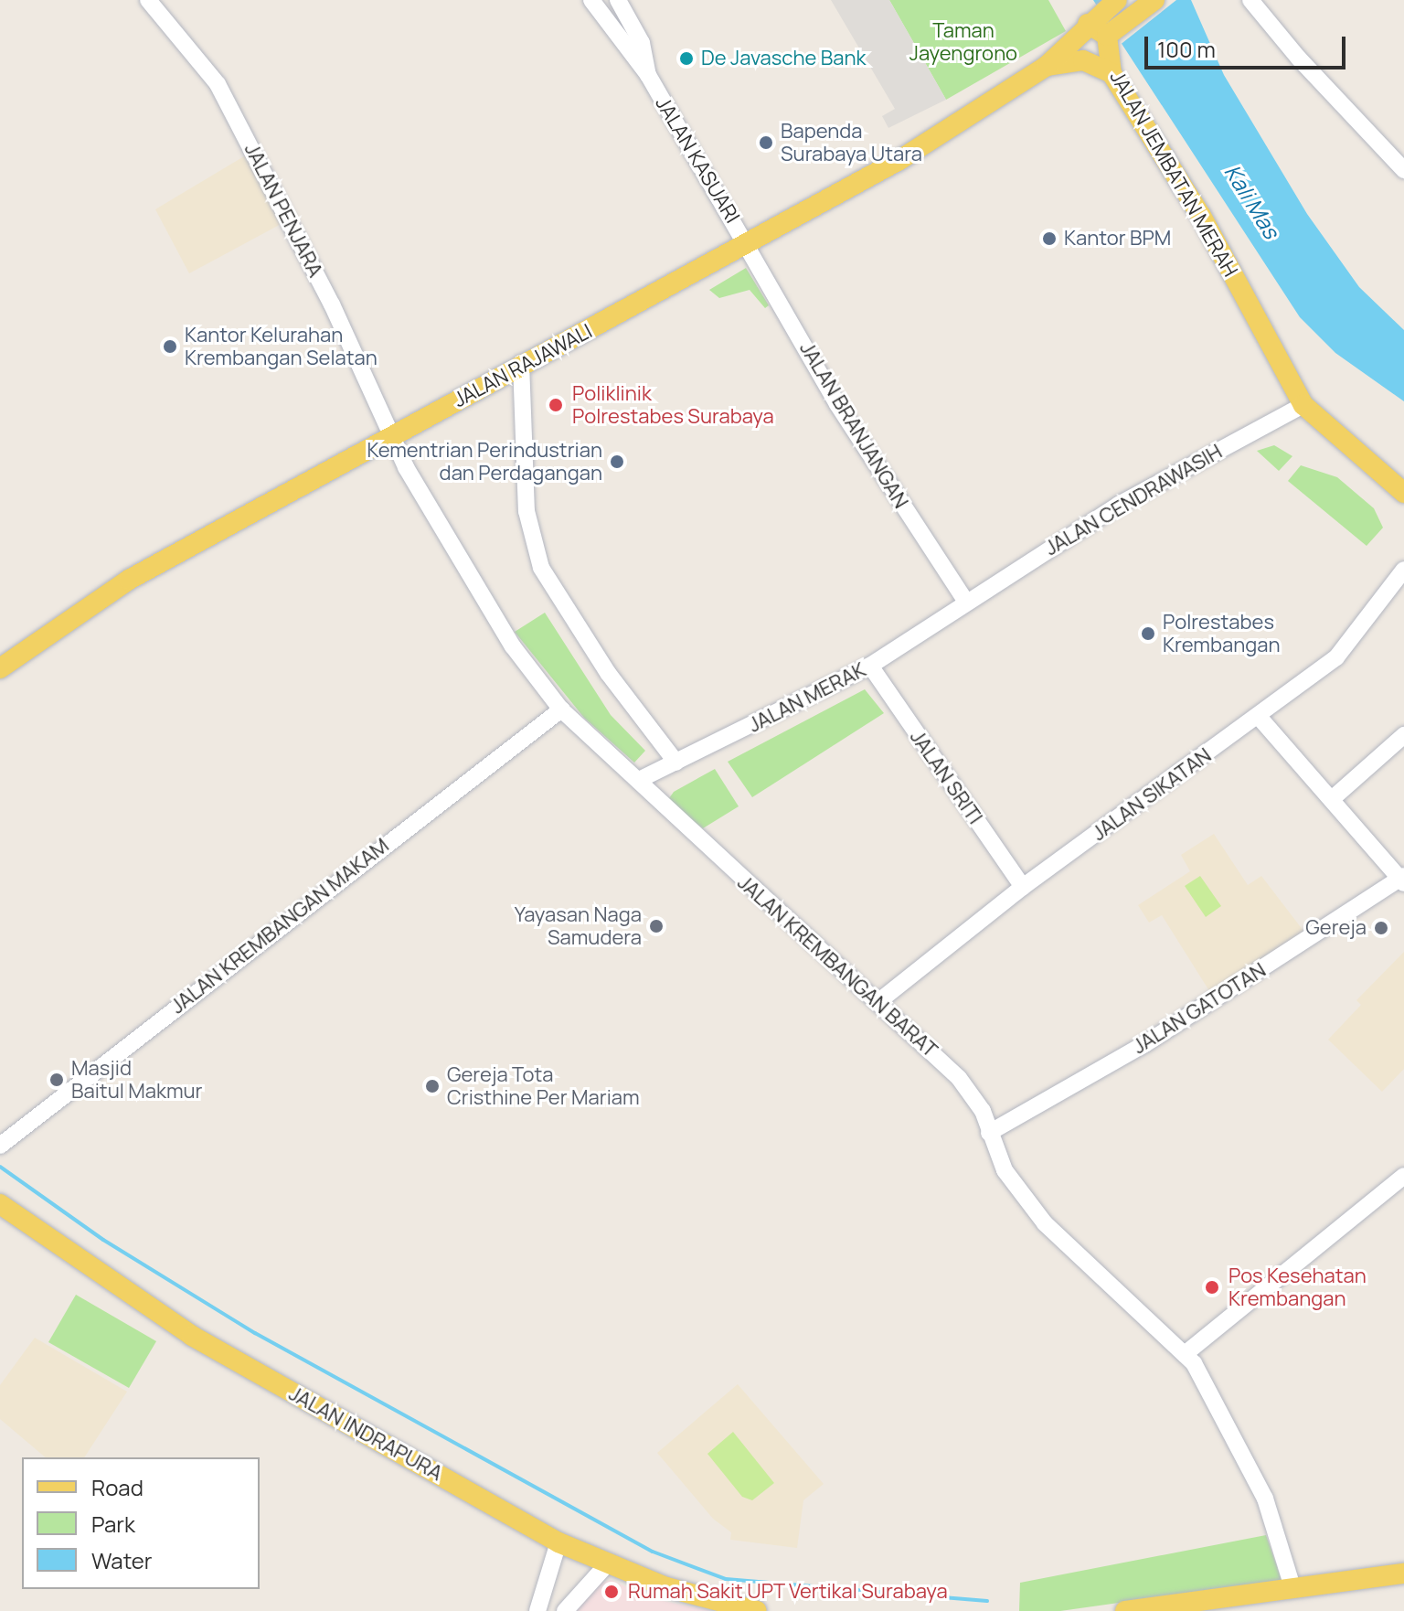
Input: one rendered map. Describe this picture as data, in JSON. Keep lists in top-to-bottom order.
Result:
{
  "streets": {
    "main road": ["JALAN JEMBATAN MERAH", "JALAN RAJAWALI", "JALAN INDRAPURA"],
    "street": [
      "JALAN KASUARI",
      "JALAN PENJARA",
      "JALAN BRANJANGAN",
      "JALAN CENDRAWASIH",
      "JALAN MERAK",
      "JALAN SRITI",
      "JALAN SIKATAN",
      "JALAN KREMBANGAN MAKAM",
      "JALAN KREMBANGAN BARAT",
      "JALAN GATOTAN"
    ]
  },
  "crossings": [
    ["JALAN KASUARI", "JALAN RAJAWALI"],
    ["JALAN KASUARI", "JALAN BRANJANGAN"],
    ["JALAN JEMBATAN MERAH", "JALAN RAJAWALI"],
    ["JALAN JEMBATAN MERAH", "JALAN CENDRAWASIH"],
    ["JALAN PENJARA", "JALAN RAJAWALI"],
    ["JALAN PENJARA", "JALAN KREMBANGAN BARAT"],
    ["JALAN RAJAWALI", "JALAN BRANJANGAN"],
    ["JALAN RAJAWALI", "JALAN KREMBANGAN BARAT"],
    ["JALAN BRANJANGAN", "JALAN CENDRAWASIH"],
    ["JALAN BRANJANGAN", "JALAN MERAK"],
    ["JALAN CENDRAWASIH", "JALAN MERAK"],
    ["JALAN MERAK", "JALAN SRITI"],
    ["JALAN MERAK", "JALAN KREMBANGAN BARAT"],
    ["JALAN SRITI", "JALAN SIKATAN"],
    ["JALAN SIKATAN", "JALAN KREMBANGAN BARAT"],
    ["JALAN KREMBANGAN MAKAM", "JALAN KREMBANGAN BARAT"],
    ["JALAN KREMBANGAN BARAT", "JALAN GATOTAN"]
  ],
  "water": ["Kali Mas"],
  "parks": ["Taman Jayengrono"],
  "places": [
    "De Javasche Bank",
    "Bapenda Surabaya Utara",
    "Kantor BPM",
    "Kantor Kelurahan Krembangan Selatan",
    "Poliklinik Polrestabes Surabaya",
    "Kementrian Perindustrian dan Perdagangan",
    "Polrestabes Krembangan",
    "Yayasan Naga Samudera",
    "Gereja",
    "Masjid Baitul Makmur",
    "Gereja Tota Cristhine Per Mariam",
    "Pos Kesehatan Krembangan",
    "Rumah Sakit UPT Vertikal Surabaya"
  ],
  "legend": ["Road", "Park", "Water"],
  "scale_bar": "100 m"
}
